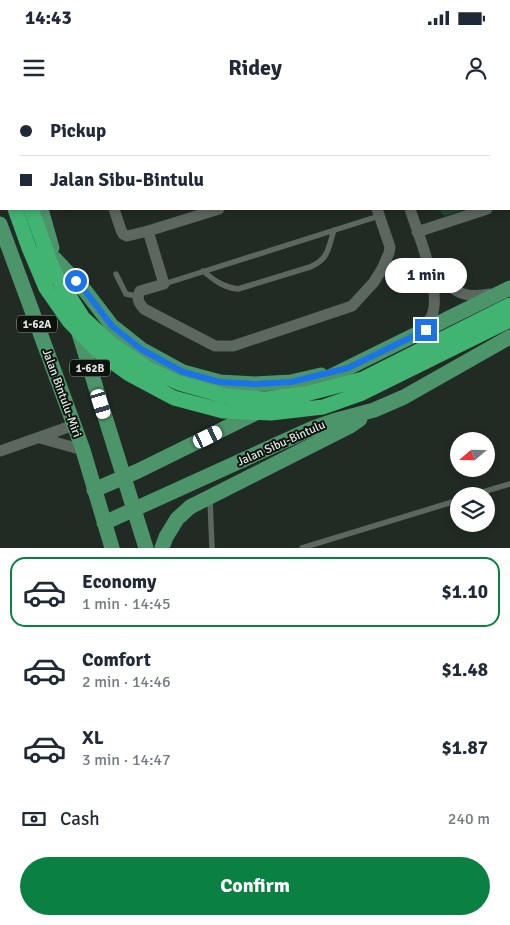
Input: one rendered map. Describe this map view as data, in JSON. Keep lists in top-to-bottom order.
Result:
{
  "streets": {
    "main road": [
      "1-62A",
      "1-62B",
      "Jalan Bintulu-Miri",
      "Jalan Sibu-Bintulu"
    ]
  },
  "crossings": [
    ["1-62A", "Jalan Bintulu-Miri"],
    ["1-62A", "Jalan Sibu-Bintulu"]
  ],
  "north": "left",
  "page": {
    "status": "14:43",
    "header": "Ridey",
    "banner": ["Pickup", "Jalan Sibu-Bintulu"],
    "bubble": "1 min",
    "list": [
      {
        "name": "Economy",
        "note": "1 min · 14:45",
        "value": "$1.10"
      },
      {
        "name": "Comfort",
        "note": "2 min · 14:46",
        "value": "$1.48"
      },
      {
        "name": "XL",
        "note": "3 min · 14:47",
        "value": "$1.87"
      }
    ],
    "pay": ["Cash", "240 m"],
    "buttons": "Confirm"
  }
}
